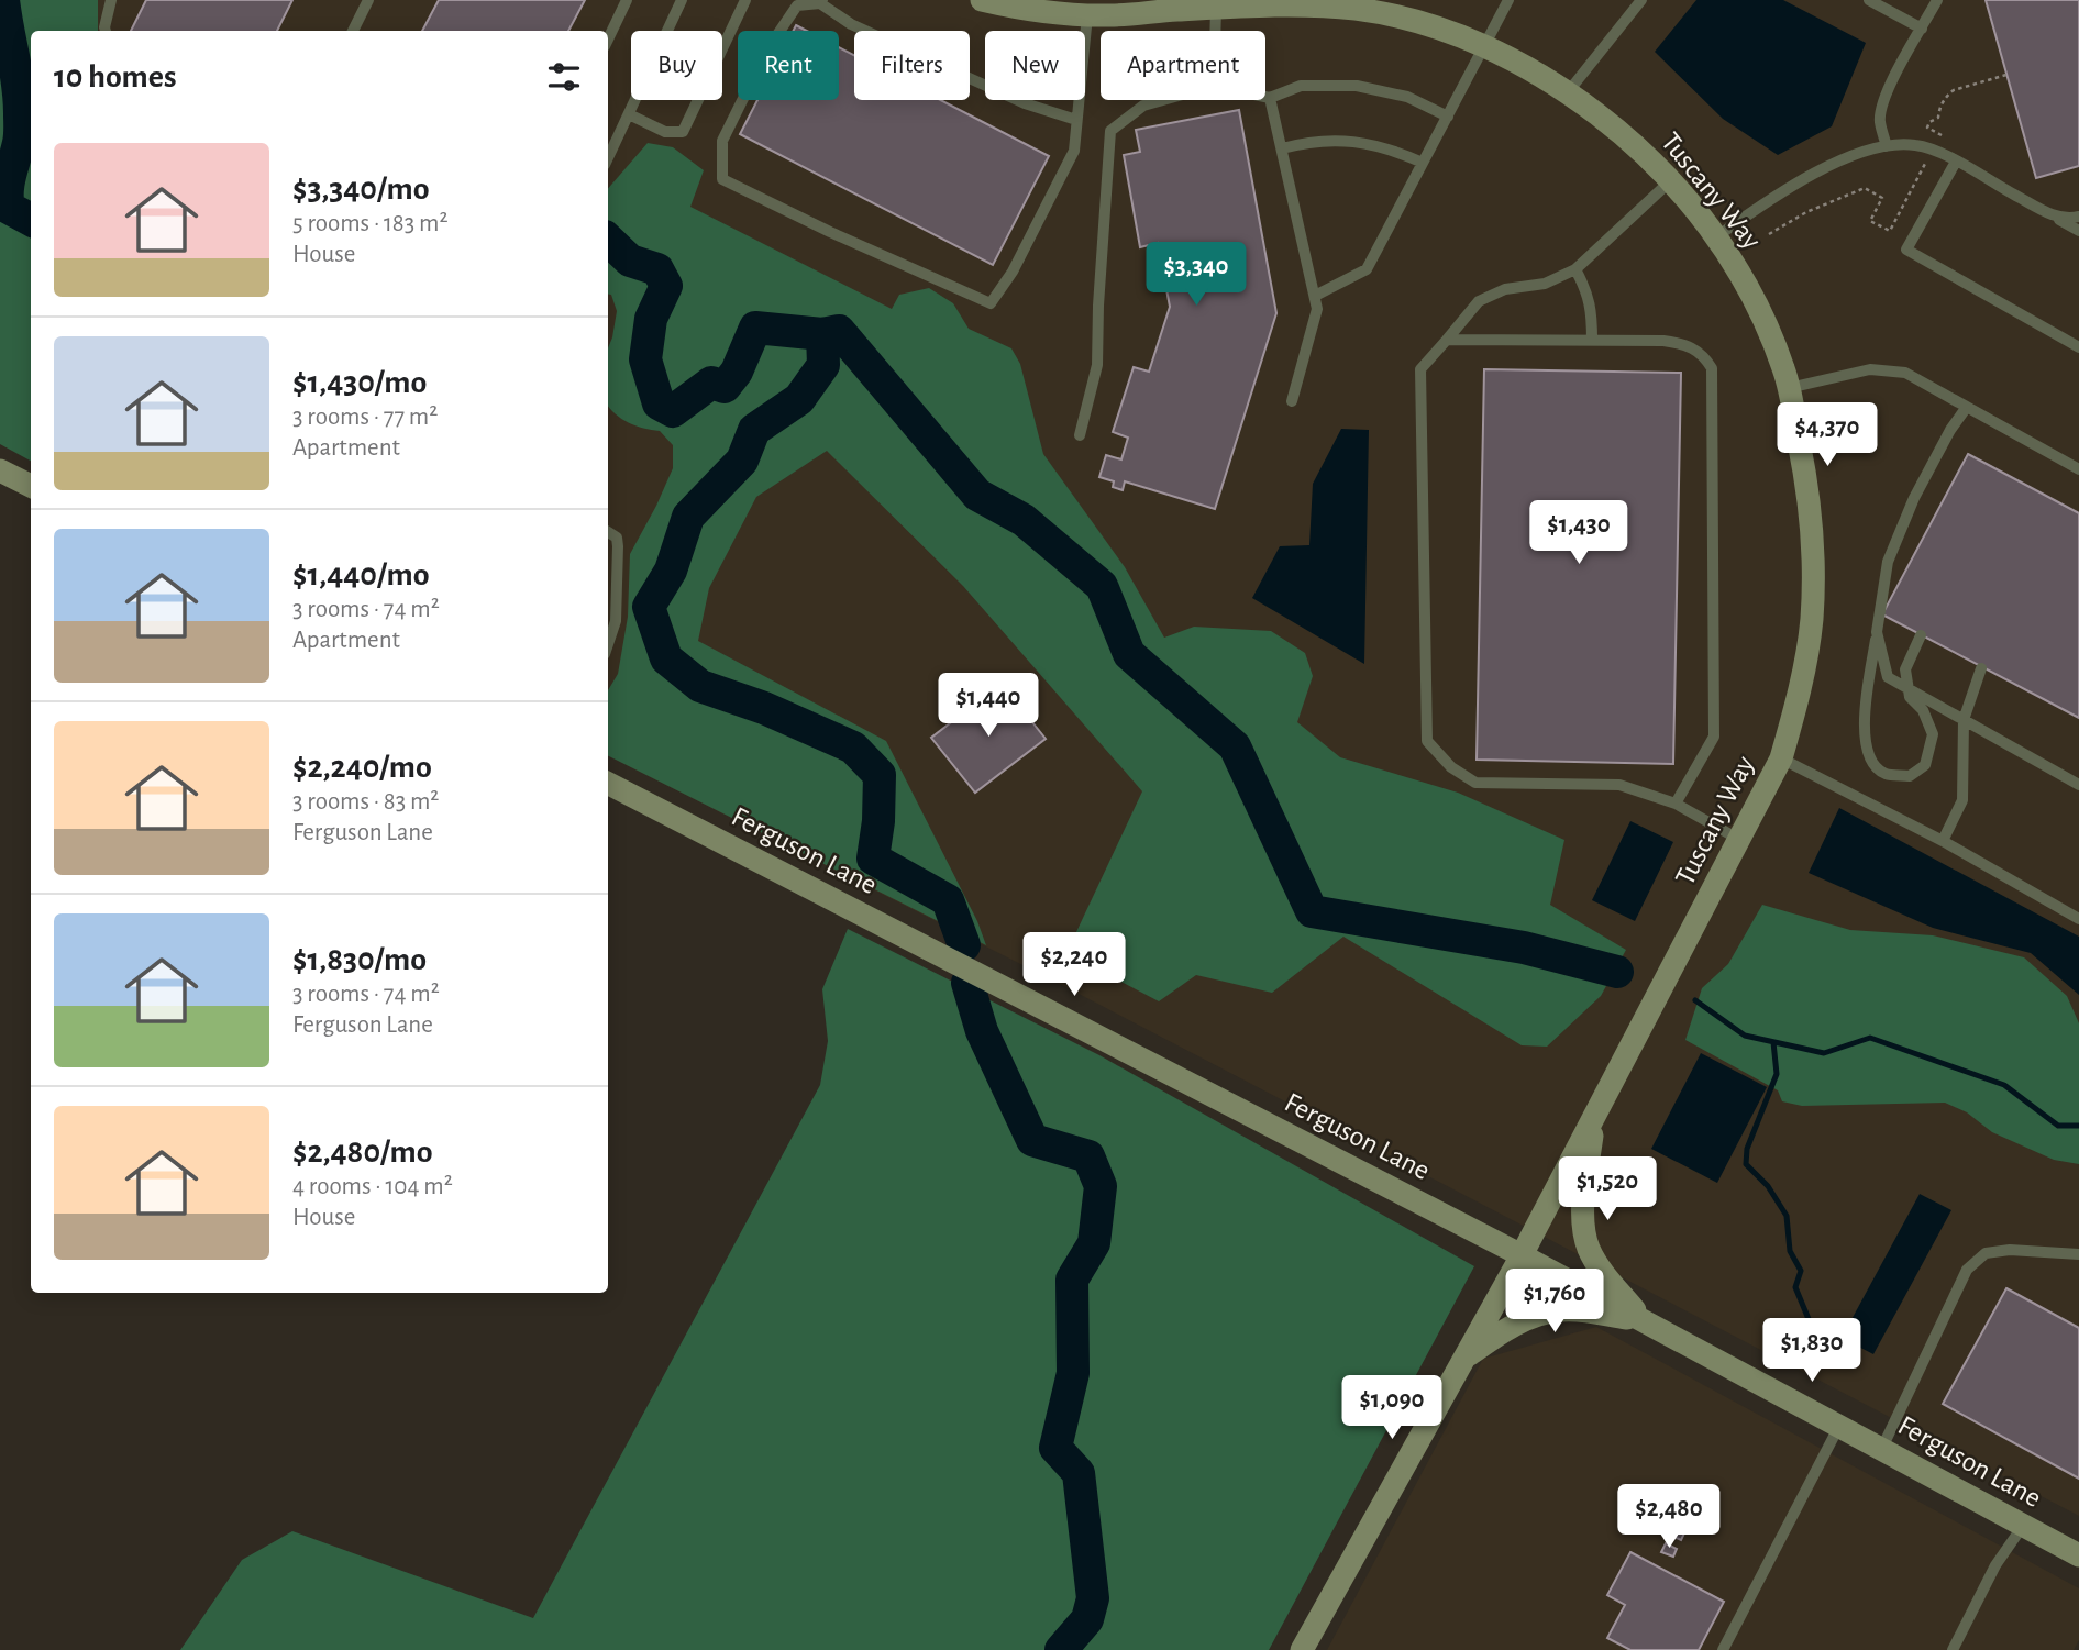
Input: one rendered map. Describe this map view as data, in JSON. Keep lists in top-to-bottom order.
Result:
{
  "streets": {
    "street": ["Tuscany Way", "Ferguson Lane"]
  },
  "crossings": [
    ["Tuscany Way", "Ferguson Lane"]
  ],
  "page": {
    "chip": [
      "Buy",
      "Rent",
      "Filters",
      "New",
      "Apartment"
    ],
    "heading": "10 homes",
    "list": [
      {
        "name": "$3,340/mo",
        "note": "5 rooms · 183 m² · House"
      },
      {
        "name": "$1,430/mo",
        "note": "3 rooms · 77 m² · Apartment"
      },
      {
        "name": "$1,440/mo",
        "note": "3 rooms · 74 m² · Apartment"
      },
      {
        "name": "$2,240/mo",
        "note": "3 rooms · 83 m² · Ferguson Lane"
      },
      {
        "name": "$1,830/mo",
        "note": "3 rooms · 74 m² · Ferguson Lane"
      },
      {
        "name": "$2,480/mo",
        "note": "4 rooms · 104 m² · House"
      }
    ],
    "price": [
      "$3,340",
      "$4,370",
      "$1,430",
      "$1,440",
      "$2,240",
      "$1,520",
      "$1,760",
      "$1,830",
      "$1,090",
      "$2,480"
    ]
  }
}
